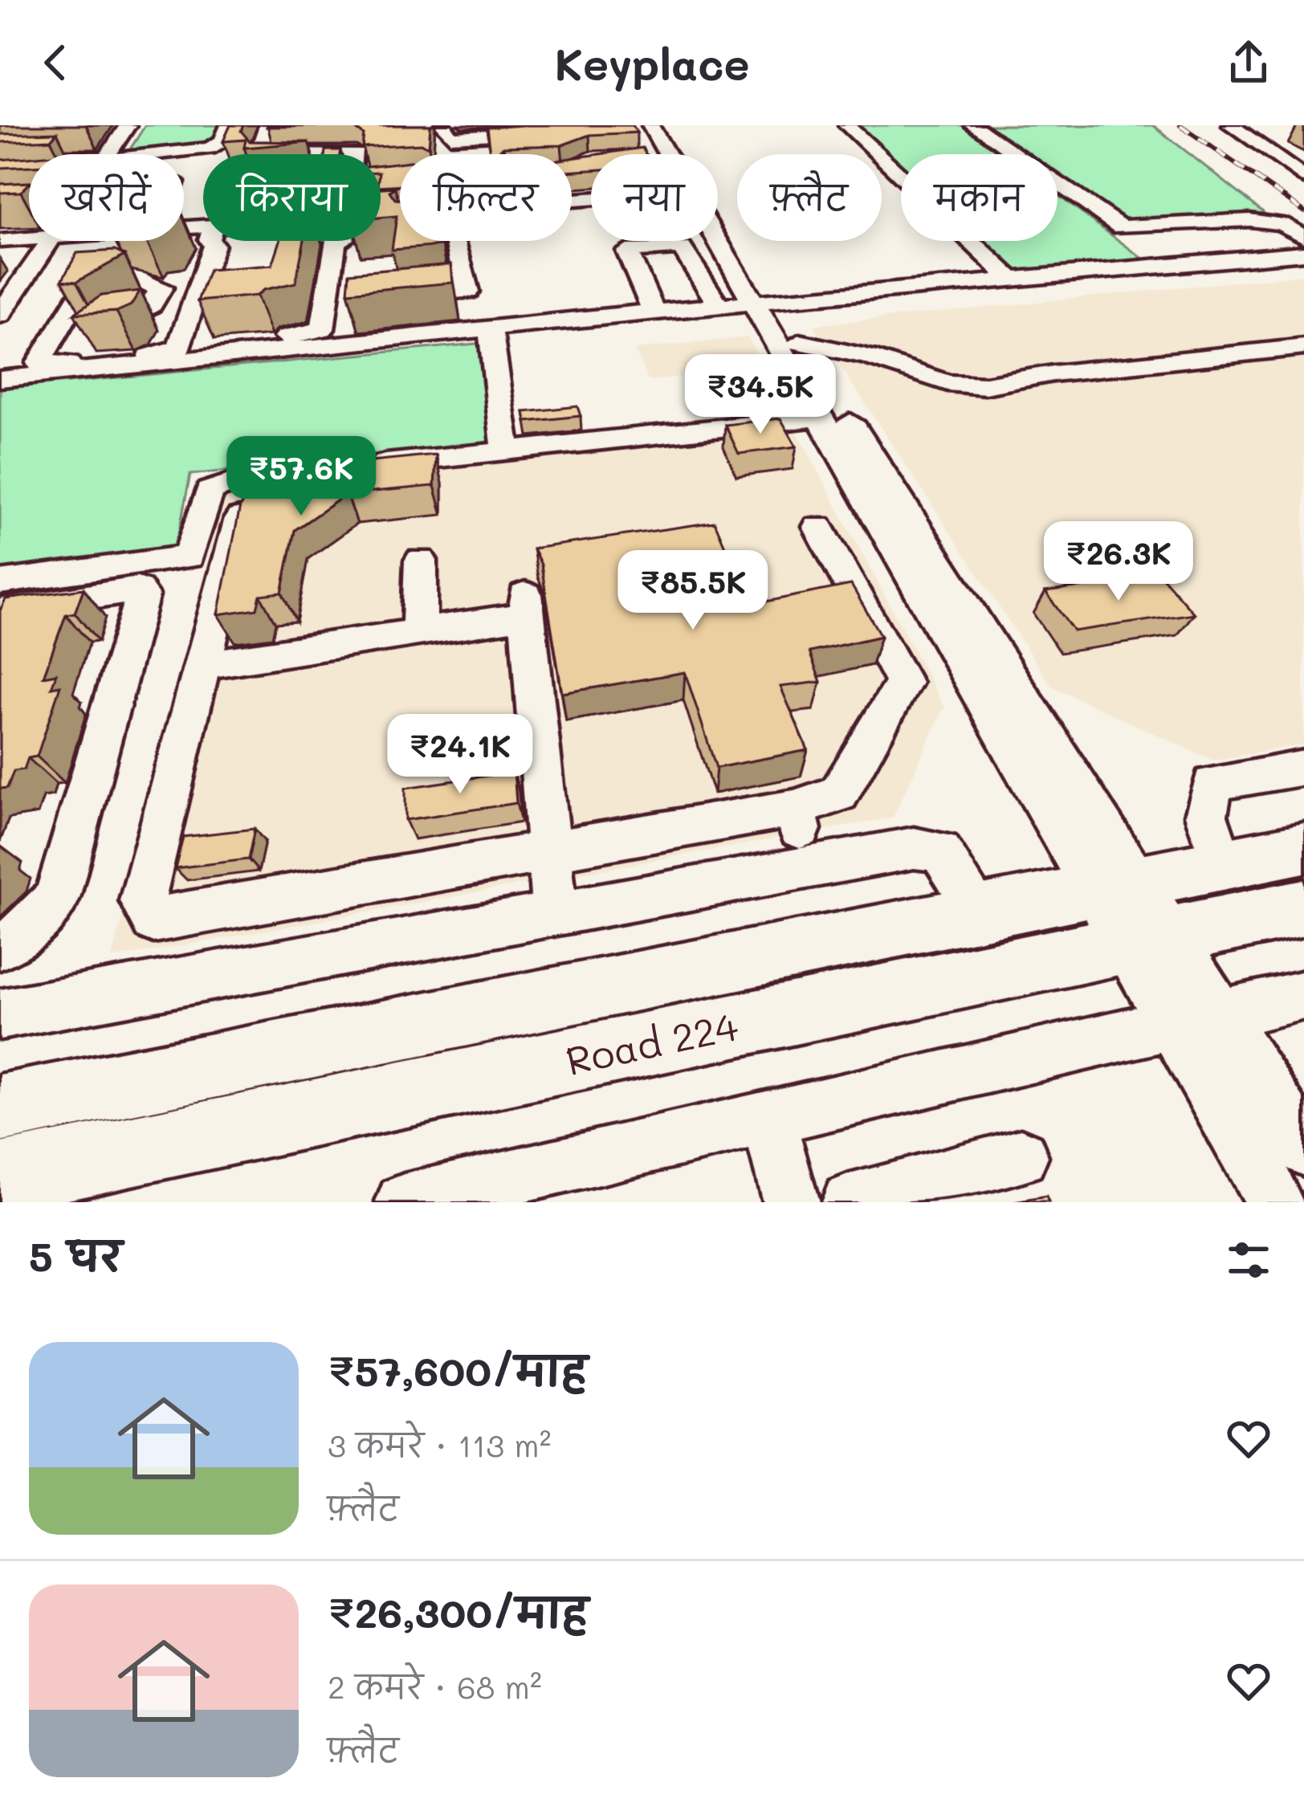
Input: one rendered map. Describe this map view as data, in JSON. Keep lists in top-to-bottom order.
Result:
{
  "streets": {
    "main road": ["Road 224"]
  },
  "page": {
    "header": "Keyplace",
    "chip": [
      "खरीदें",
      "किराया",
      "फ़िल्टर",
      "नया",
      "फ़्लैट",
      "मकान"
    ],
    "price": [
      "₹34.5K",
      "₹57.6K",
      "₹26.3K",
      "₹85.5K",
      "₹24.1K"
    ],
    "heading": "5 घर",
    "list": [
      {
        "name": "₹57,600/माह",
        "note": "3 कमरे · 113 m² · फ़्लैट"
      },
      {
        "name": "₹26,300/माह",
        "note": "2 कमरे · 68 m² · फ़्लैट"
      }
    ]
  }
}
